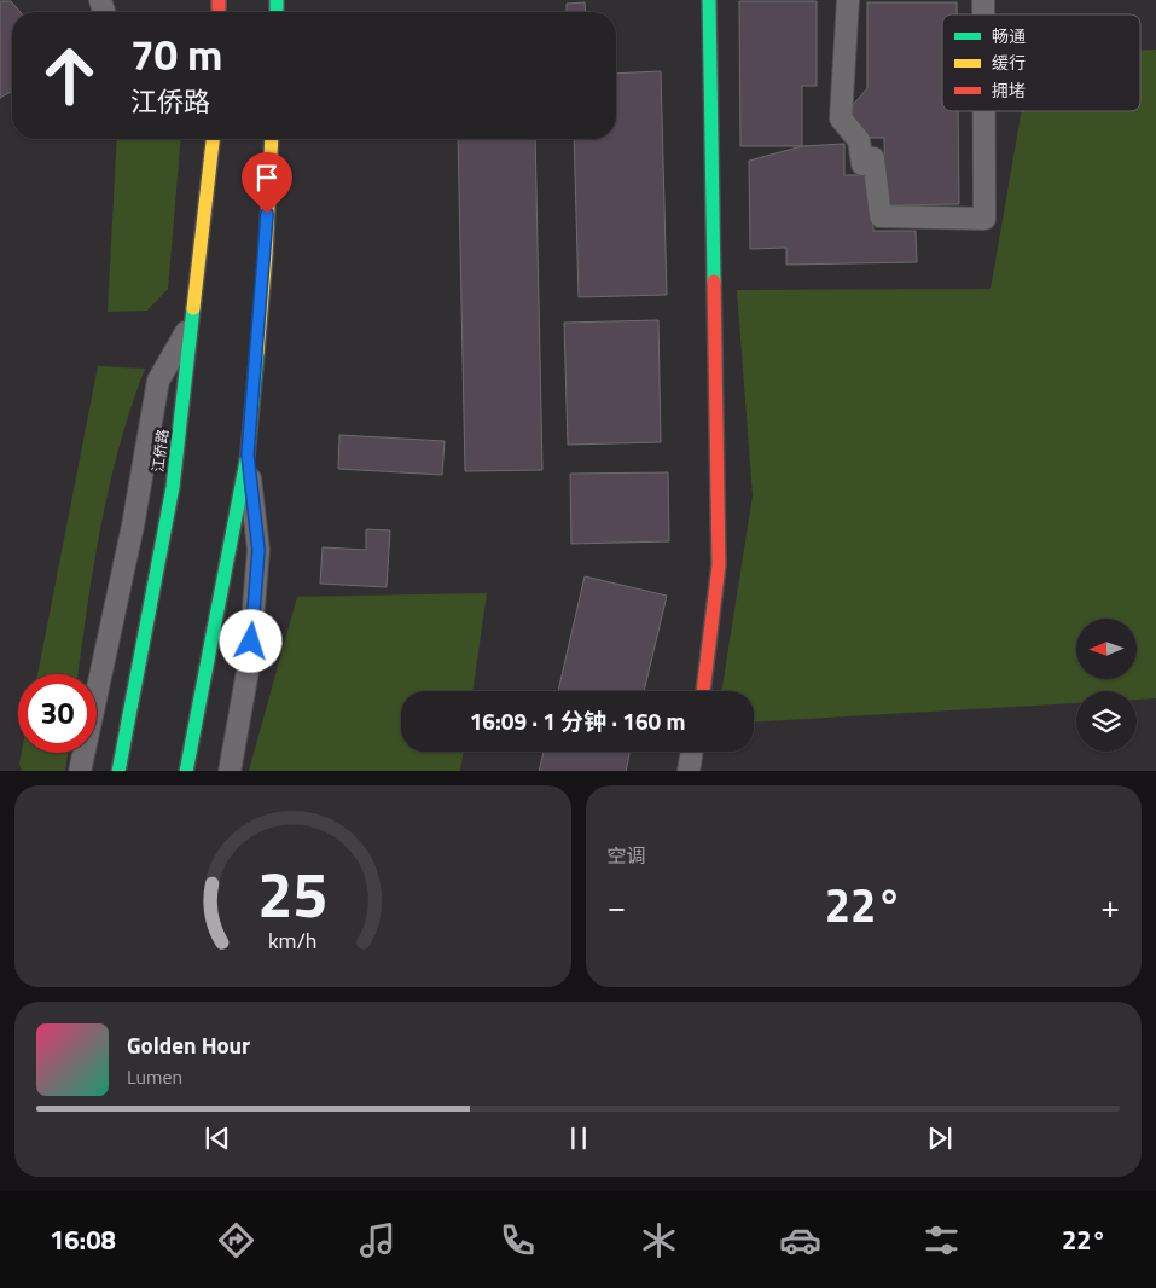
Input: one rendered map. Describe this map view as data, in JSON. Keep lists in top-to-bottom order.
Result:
{
  "streets": {
    "main road": ["江侨路"]
  },
  "legend": ["畅通", "缓行", "拥堵"],
  "north": "left",
  "page": {
    "turn": ["70 m", "江侨路"],
    "limit": "30",
    "trip": "16:09 · 1 分钟 · 160 m",
    "tile": "空调",
    "heat": ["−", "22°", "+"],
    "song": ["Golden Hour", "Lumen"],
    "tabs": ["16:08", "22°"],
    "gauge": ["25", "km/h"]
  }
}
